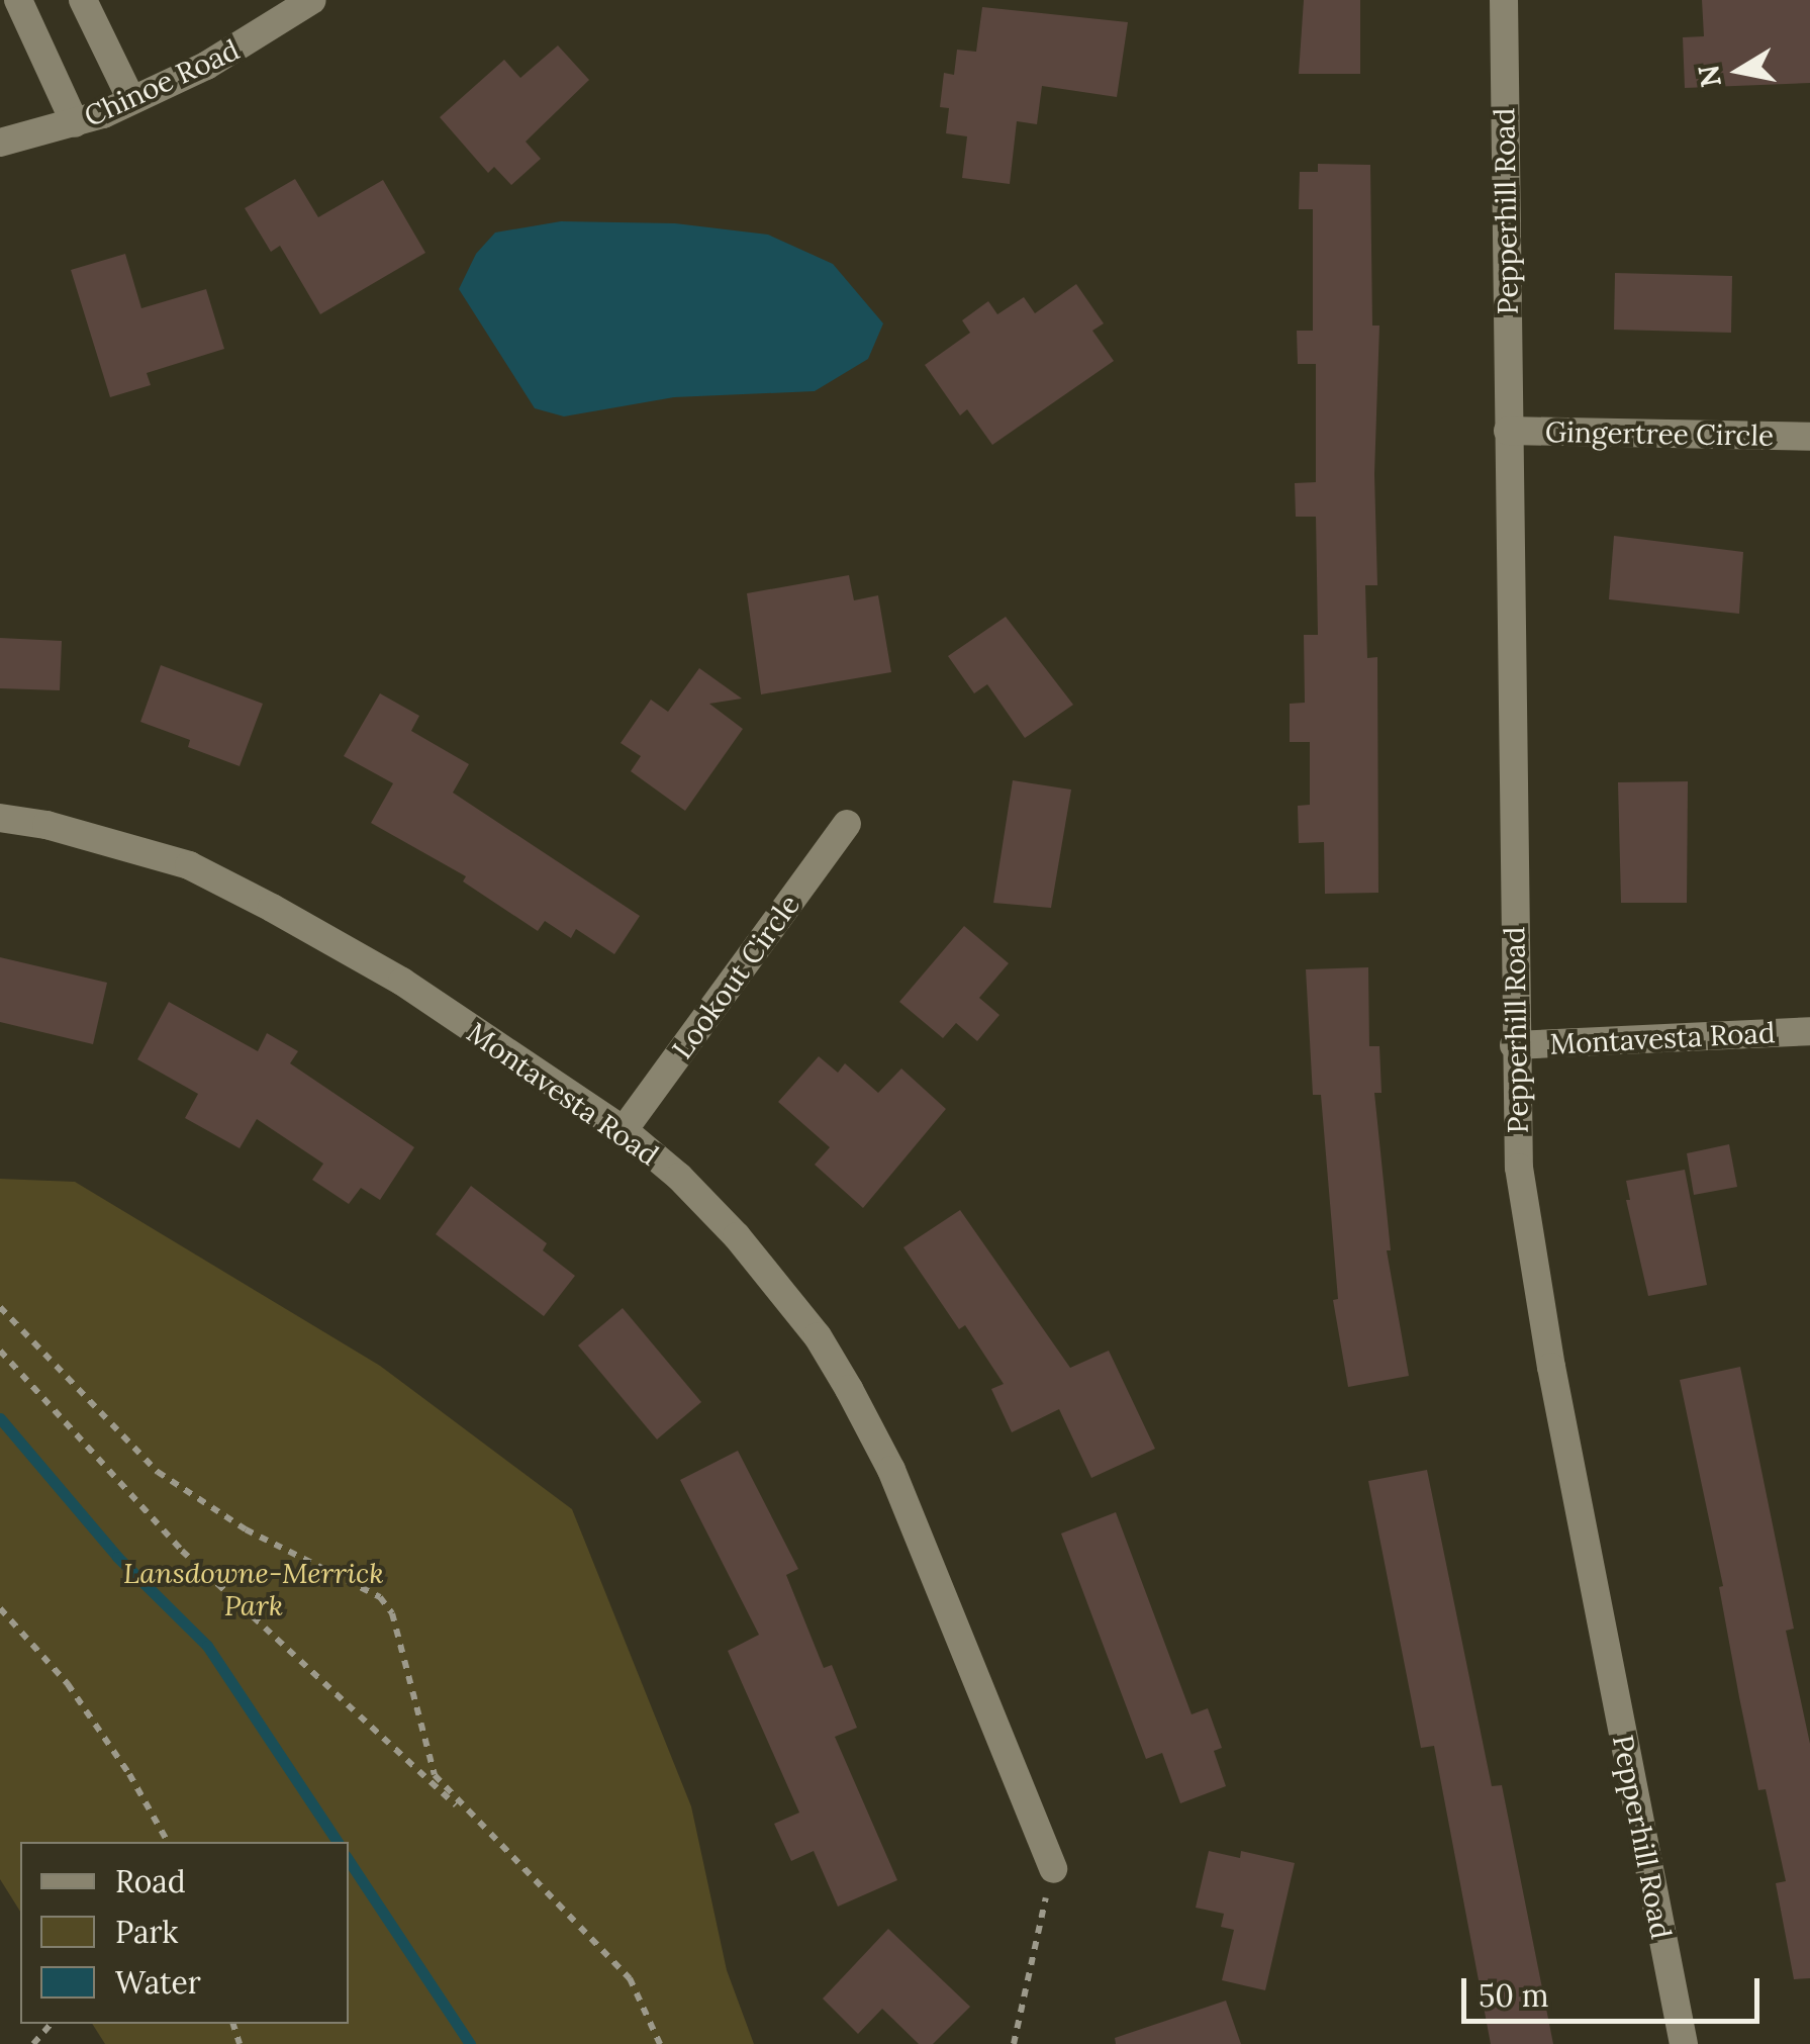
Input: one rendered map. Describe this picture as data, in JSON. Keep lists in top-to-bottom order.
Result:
{
  "streets": {
    "street": [
      "Chinoe Road",
      "Pepperhill Road",
      "Gingertree Circle",
      "Lookout Circle",
      "Montavesta Road"
    ]
  },
  "crossings": [
    ["Pepperhill Road", "Gingertree Circle"],
    ["Pepperhill Road", "Montavesta Road"],
    ["Lookout Circle", "Montavesta Road"]
  ],
  "parks": ["Lansdowne-Merrick Park"],
  "legend": ["Road", "Park", "Water"],
  "scale_bar": "50 m",
  "north": "left"
}
